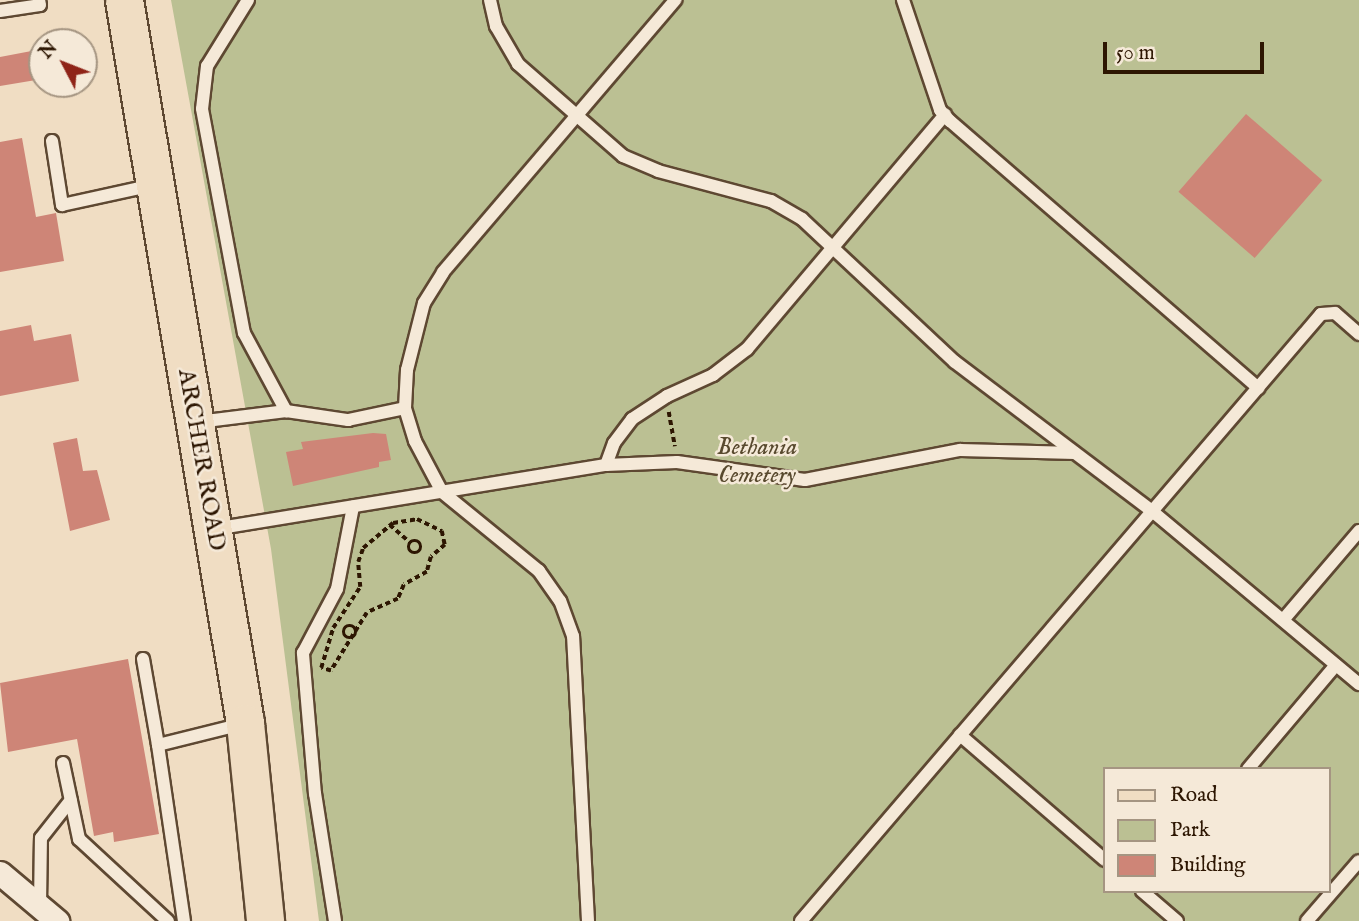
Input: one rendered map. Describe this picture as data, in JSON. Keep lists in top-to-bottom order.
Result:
{
  "streets": {
    "main road": ["ARCHER ROAD"]
  },
  "parks": ["Bethania Cemetery"],
  "legend": ["Road", "Park", "Building"],
  "scale_bar": "50 m",
  "north": "top left"
}
